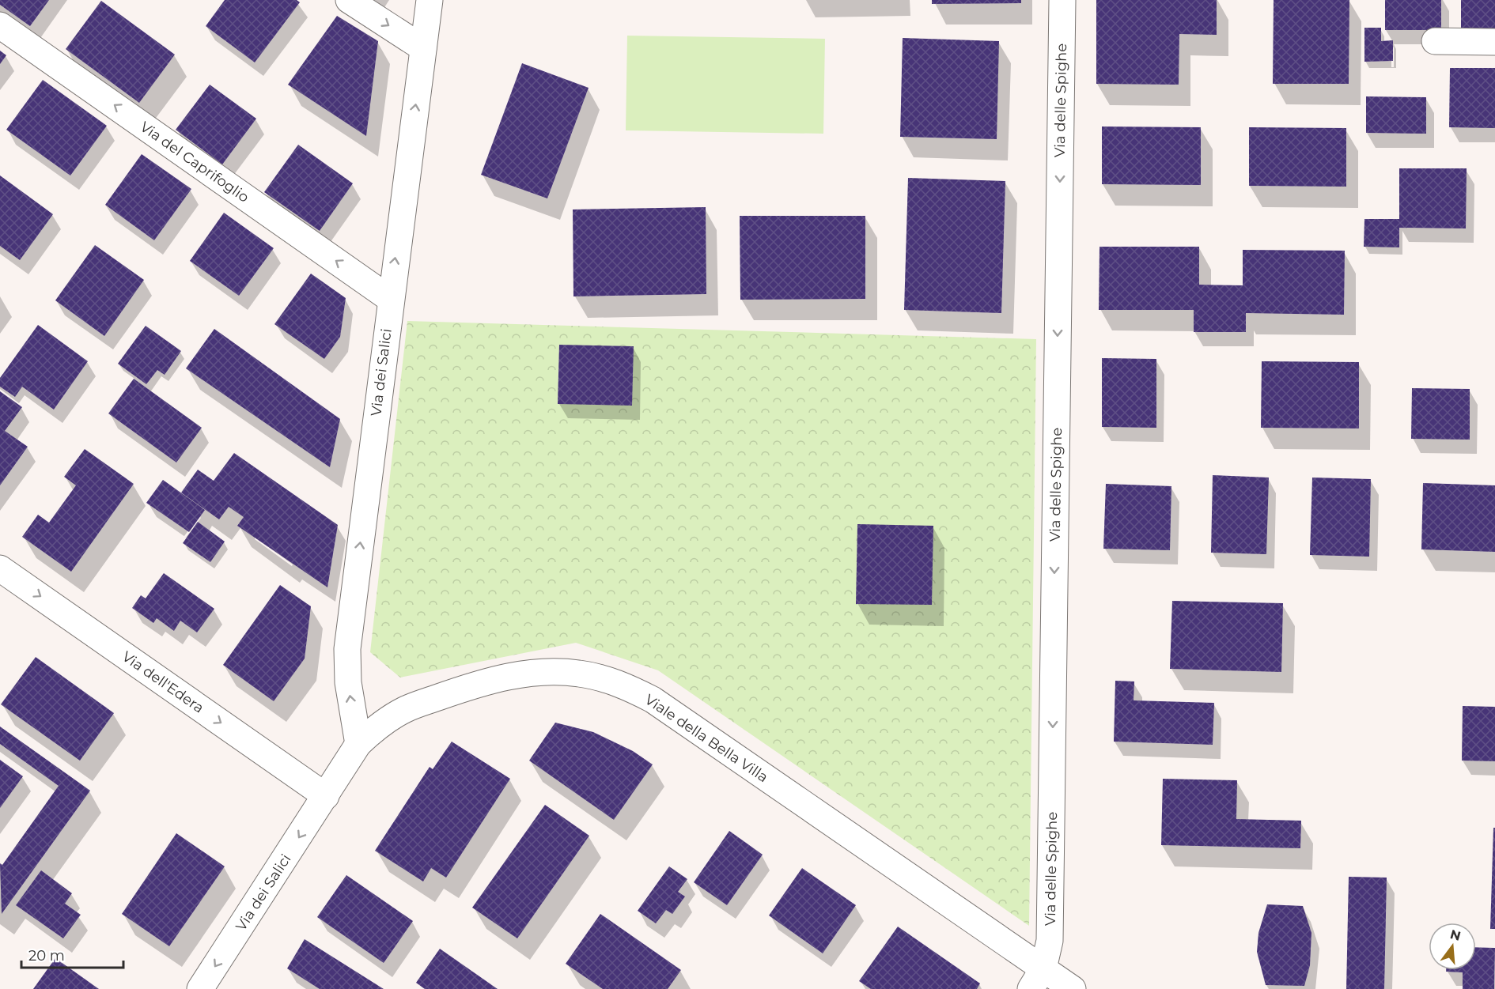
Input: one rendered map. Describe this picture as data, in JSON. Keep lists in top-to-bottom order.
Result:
{
  "streets": {
    "street": [
      "Via delle Spighe",
      "Via del Caprifoglio",
      "Via dei Salici",
      "Via dell'Edera",
      "Viale della Bella Villa"
    ]
  },
  "crossings": [
    ["Via delle Spighe", "Viale della Bella Villa"],
    ["Via del Caprifoglio", "Via dei Salici"],
    ["Via dei Salici", "Via dell'Edera"],
    ["Via dei Salici", "Viale della Bella Villa"],
    ["Via dell'Edera", "Viale della Bella Villa"]
  ],
  "one_way": ["Via delle Spighe", "Via del Caprifoglio", "Via dell'Edera"],
  "scale_bar": "20 m",
  "north": "top"
}
